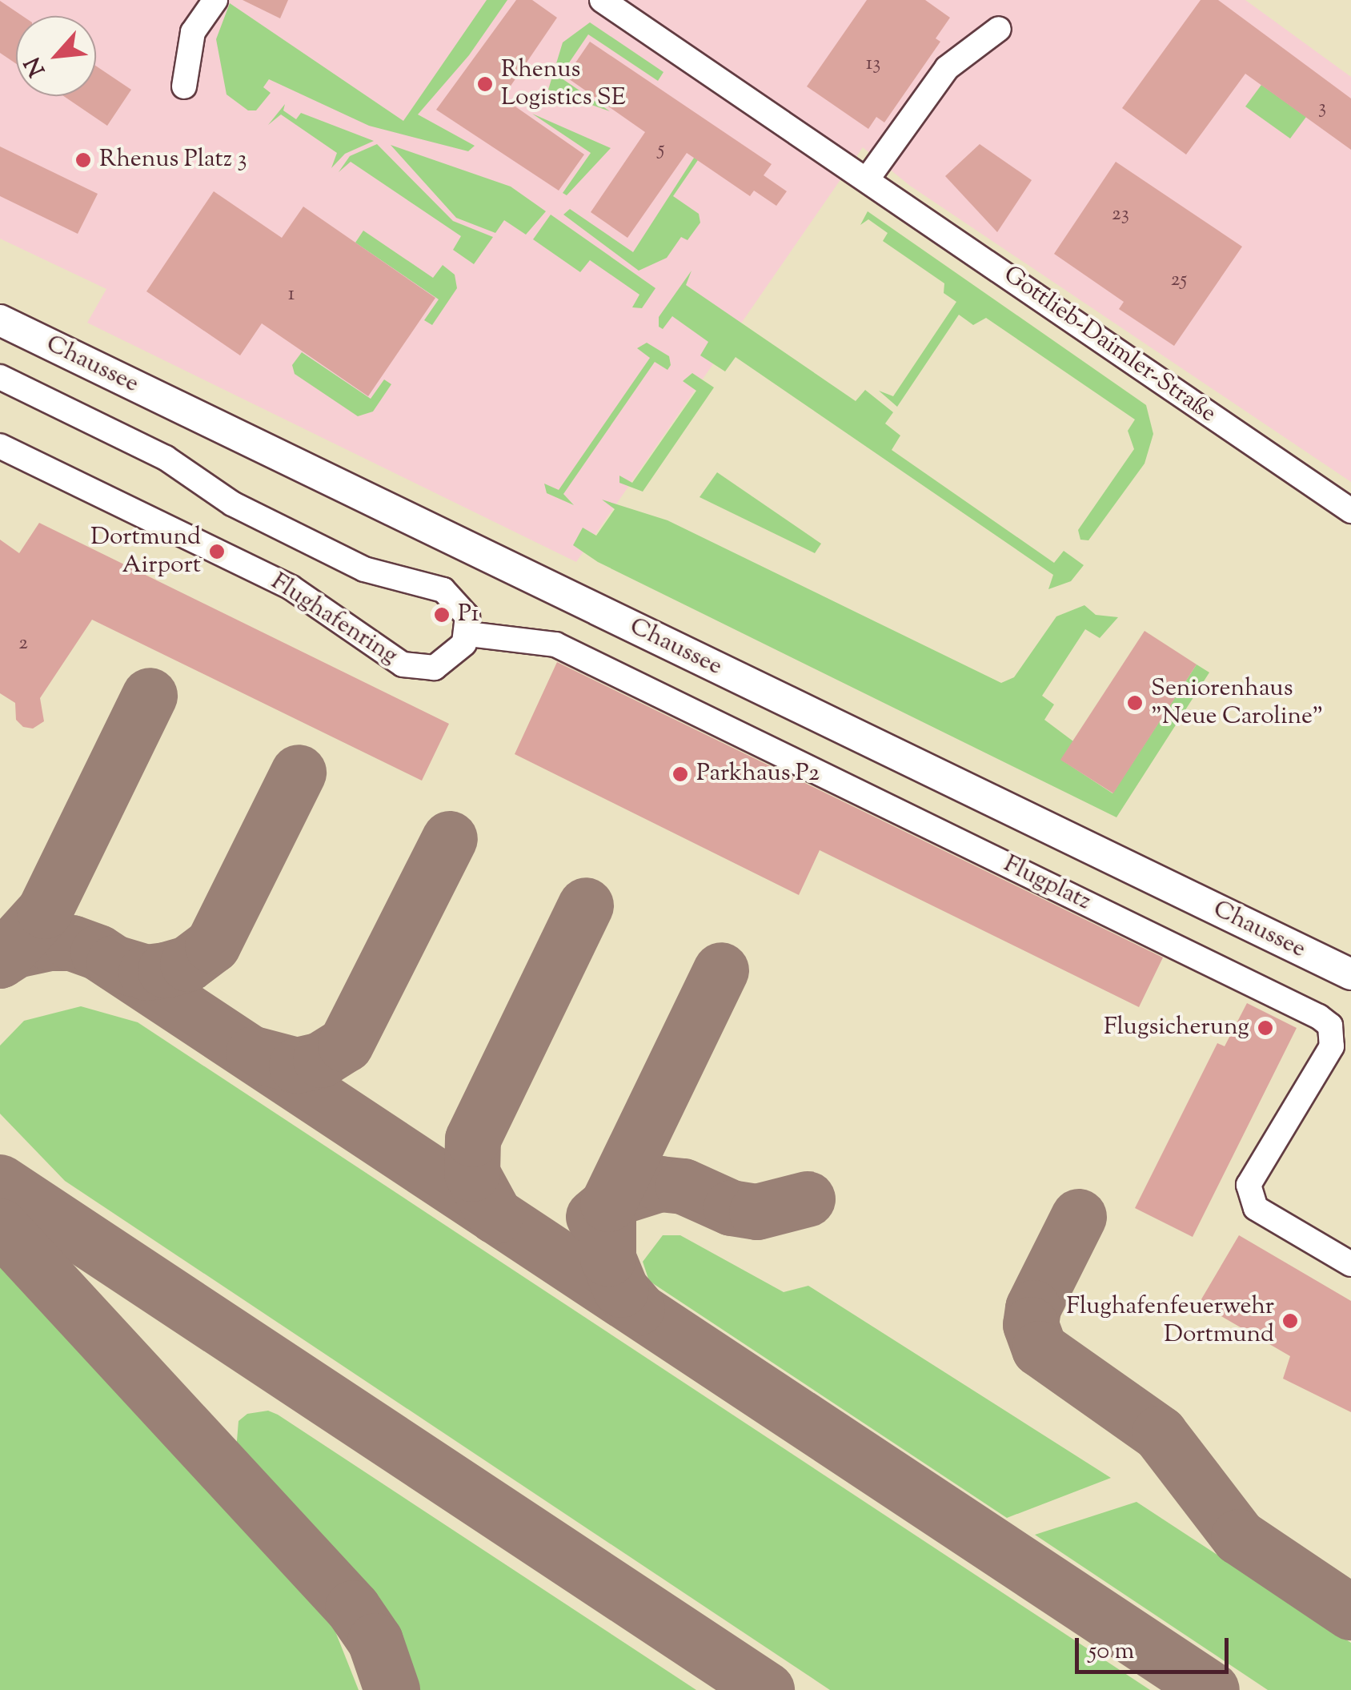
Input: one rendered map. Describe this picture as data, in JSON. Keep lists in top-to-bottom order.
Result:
{
  "streets": {
    "main road": ["Chaussee"],
    "street": ["Gottlieb-Daimler-Straße", "Flughafenring", "Flugplatz"]
  },
  "crossings": [
    ["Flughafenring", "Flugplatz"]
  ],
  "places": [
    "Rhenus Logistics SE",
    "Rhenus Platz 3",
    "Dortmund Airport",
    "P1",
    "Seniorenhaus \"Neue Caroline\"",
    "Parkhaus P2",
    "Flugsicherung",
    "Flughafenfeuerwehr Dortmund"
  ],
  "house_numbers": [
    "13",
    "3",
    "5",
    "23",
    "25",
    "1",
    "2"
  ],
  "scale_bar": "50 m",
  "north": "bottom left"
}
